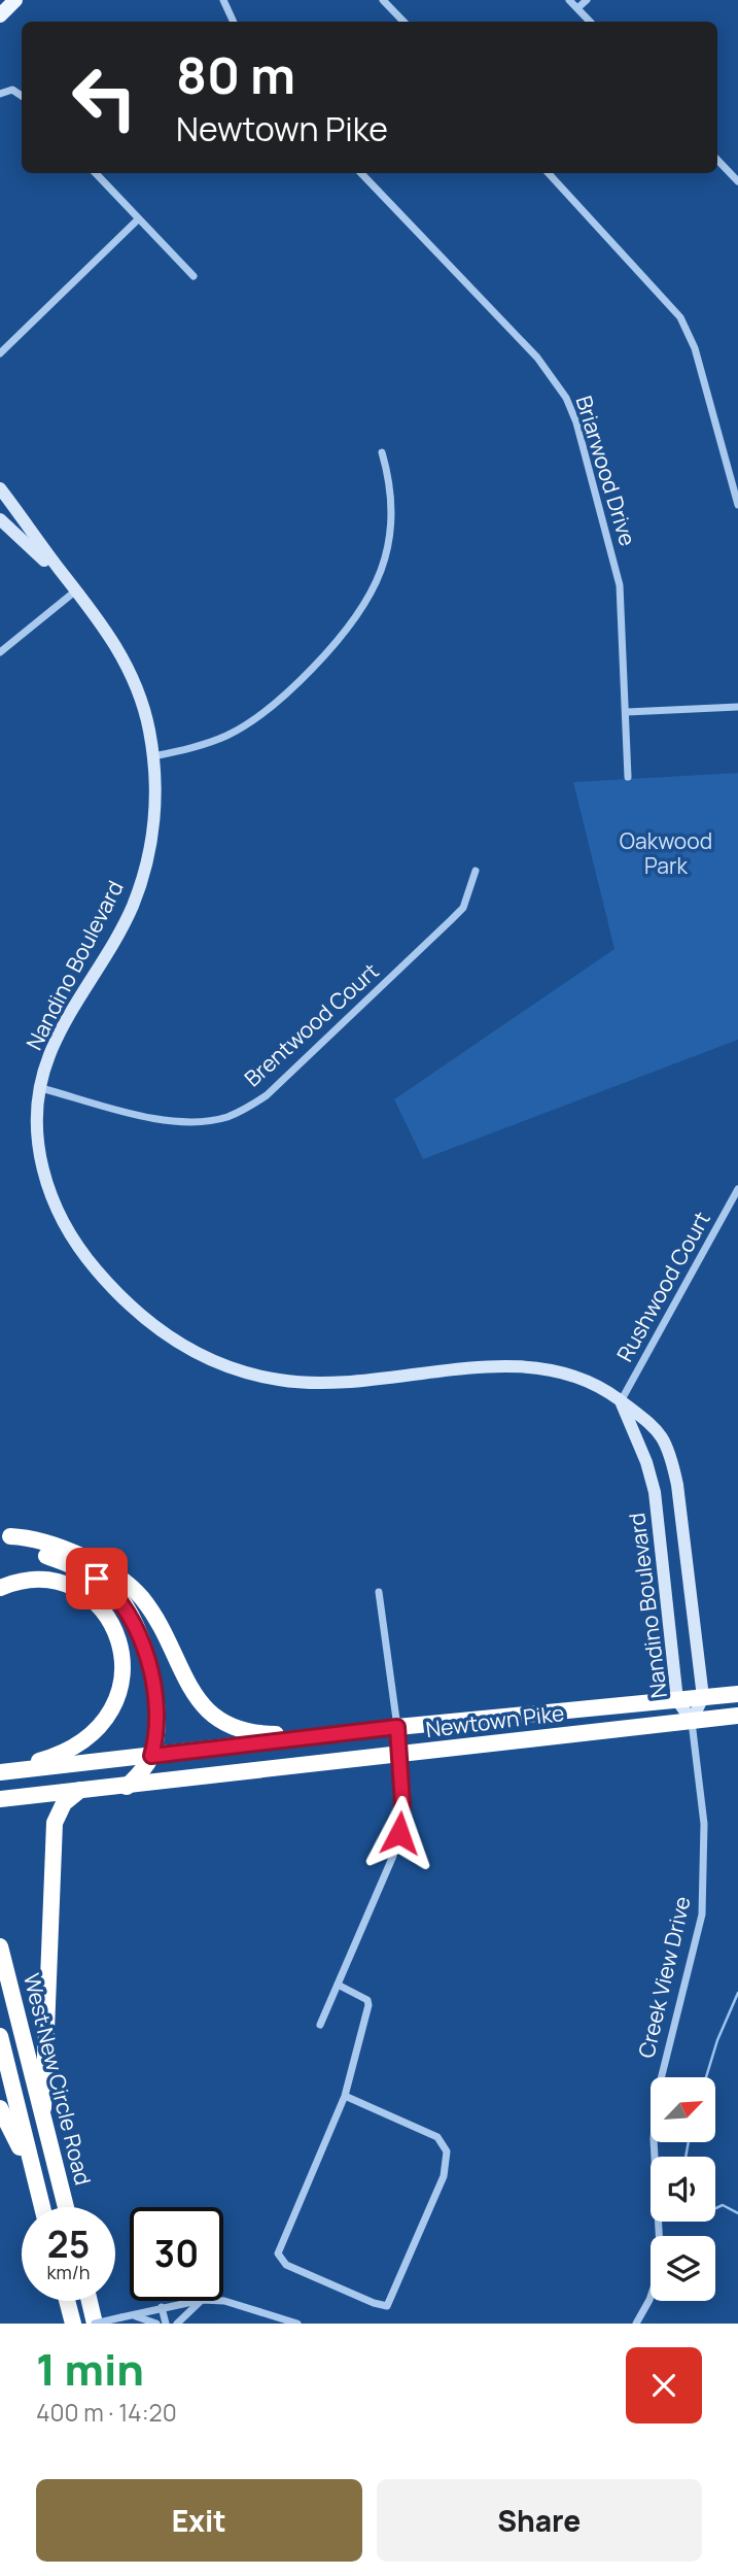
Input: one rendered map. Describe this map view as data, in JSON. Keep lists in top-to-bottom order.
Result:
{
  "streets": {
    "highway": ["Newtown Pike", "West New Circle Road"],
    "street": [
      "Briarwood Drive",
      "Nandino Boulevard",
      "Brentwood Court",
      "Rushwood Court",
      "Creek View Drive"
    ]
  },
  "crossings": [
    ["Nandino Boulevard", "Brentwood Court"],
    ["Nandino Boulevard", "Rushwood Court"],
    ["Nandino Boulevard", "Newtown Pike"],
    ["Nandino Boulevard", "Creek View Drive"],
    ["Newtown Pike", "Creek View Drive"]
  ],
  "parks": ["Oakwood Park"],
  "north": "top right",
  "page": {
    "turn": ["80 m", "Newtown Pike"],
    "speed": "25 km/h",
    "limit": "30",
    "heading": ["1 min", "400 m · 14:20"],
    "buttons": ["Exit", "Share"]
  }
}
